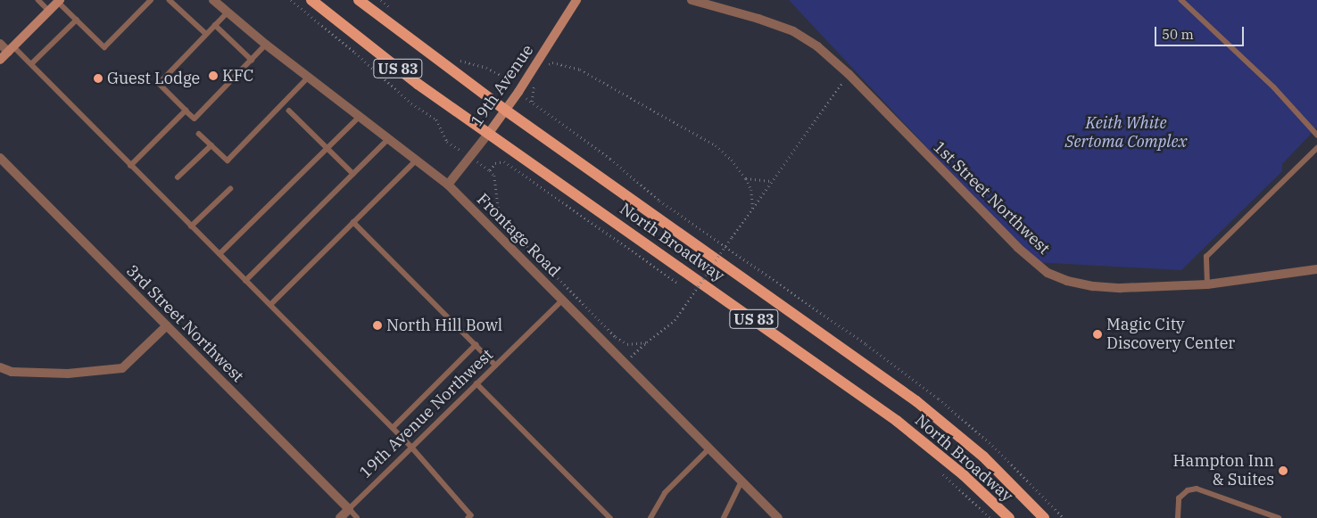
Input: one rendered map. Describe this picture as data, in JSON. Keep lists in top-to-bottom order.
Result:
{
  "streets": {
    "main road": ["US 83", "North Broadway"],
    "street": [
      "19th Avenue",
      "1st Street Northwest",
      "Frontage Road",
      "3rd Street Northwest"
    ],
    "lane": ["19th Avenue Northwest"]
  },
  "crossings": [
    ["19th Avenue", "Frontage Road"],
    ["19th Avenue", "North Broadway"],
    ["Frontage Road", "19th Avenue Northwest"],
    ["3rd Street Northwest", "19th Avenue Northwest"]
  ],
  "parks": ["Keith White Sertoma Complex"],
  "places": [
    "KFC",
    "Guest Lodge",
    "North Hill Bowl",
    "Magic City Discovery Center",
    "Hampton Inn & Suites"
  ],
  "scale_bar": "50 m"
}
